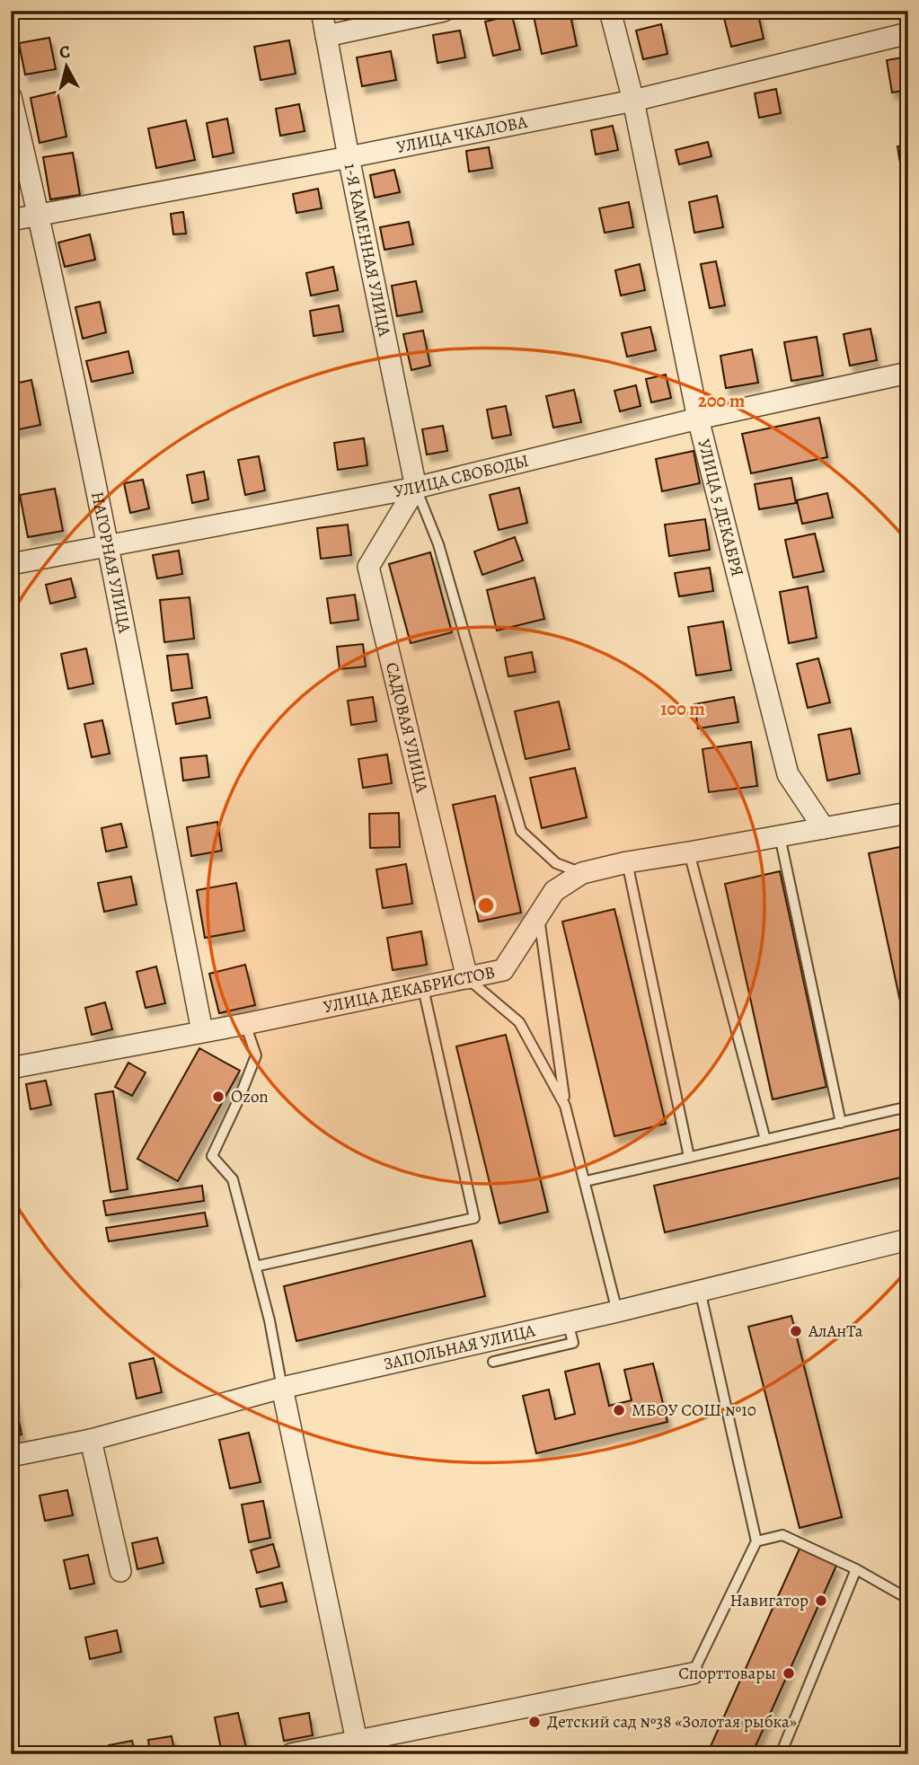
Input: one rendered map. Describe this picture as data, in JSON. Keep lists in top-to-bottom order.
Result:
{
  "streets": {
    "street": [
      "УЛИЦА ЧКАЛОВА",
      "1-Я КАМЕННАЯ УЛИЦА",
      "УЛИЦА СВОБОДЫ",
      "УЛИЦА 5 ДЕКАБРЯ",
      "НАГОРНАЯ УЛИЦА",
      "САДОВАЯ УЛИЦА",
      "УЛИЦА ДЕКАБРИСТОВ",
      "ЗАПОЛЬНАЯ УЛИЦА"
    ]
  },
  "crossings": [
    ["УЛИЦА ЧКАЛОВА", "1-Я КАМЕННАЯ УЛИЦА"],
    ["УЛИЦА ЧКАЛОВА", "УЛИЦА 5 ДЕКАБРЯ"],
    ["УЛИЦА ЧКАЛОВА", "НАГОРНАЯ УЛИЦА"],
    ["1-Я КАМЕННАЯ УЛИЦА", "УЛИЦА СВОБОДЫ"],
    ["1-Я КАМЕННАЯ УЛИЦА", "САДОВАЯ УЛИЦА"],
    ["УЛИЦА СВОБОДЫ", "УЛИЦА 5 ДЕКАБРЯ"],
    ["УЛИЦА СВОБОДЫ", "НАГОРНАЯ УЛИЦА"],
    ["УЛИЦА СВОБОДЫ", "САДОВАЯ УЛИЦА"],
    ["УЛИЦА 5 ДЕКАБРЯ", "УЛИЦА ДЕКАБРИСТОВ"],
    ["НАГОРНАЯ УЛИЦА", "УЛИЦА ДЕКАБРИСТОВ"],
    ["САДОВАЯ УЛИЦА", "УЛИЦА ДЕКАБРИСТОВ"]
  ],
  "places": [
    "Ozon",
    "АлАнТа",
    "МБОУ СОШ №10",
    "Навигатор",
    "Спорттовары",
    "Детский сад №38 «Золотая рыбка»"
  ],
  "north": "top",
  "rings": ["200 m", "100 m"]
}
